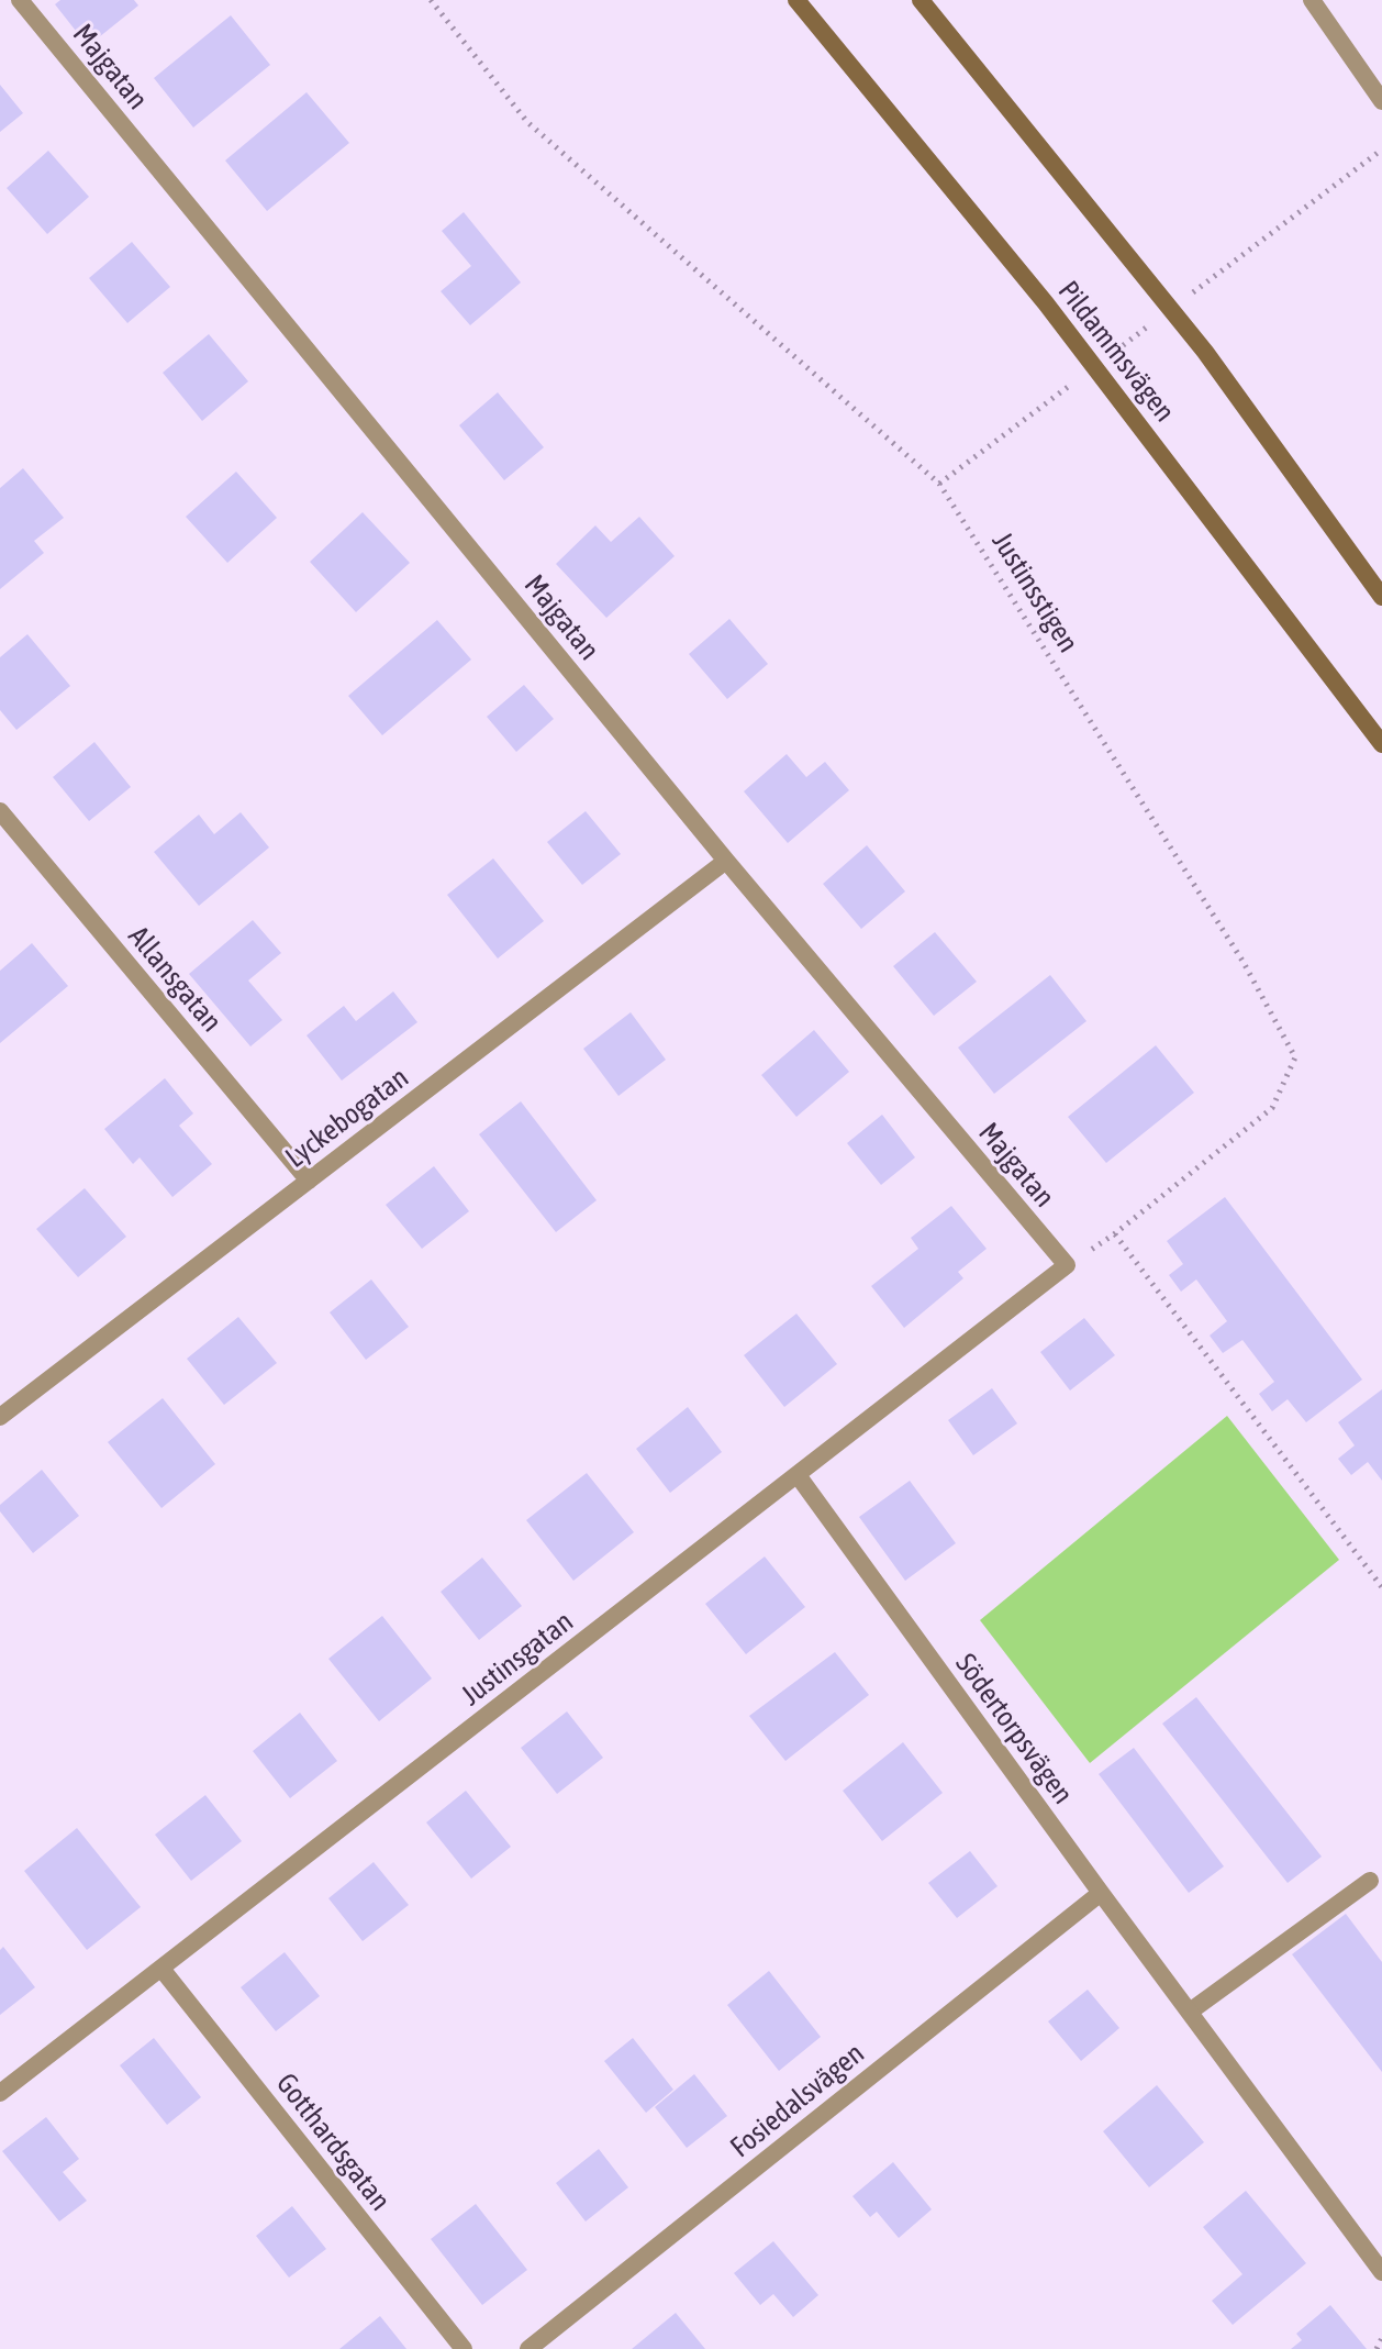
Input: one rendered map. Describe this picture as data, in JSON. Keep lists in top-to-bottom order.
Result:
{
  "streets": {
    "main road": ["Pildammsvägen"],
    "street": [
      "Majgatan",
      "Allansgatan",
      "Lyckebogatan",
      "Justinsgatan",
      "Södertorpsvägen",
      "Fosiedalsvägen",
      "Gotthardsgatan"
    ],
    "path": ["Justinsstigen"]
  },
  "crossings": [
    ["Majgatan", "Justinsstigen"],
    ["Majgatan", "Lyckebogatan"],
    ["Majgatan", "Justinsgatan"],
    ["Justinsstigen", "Justinsgatan"],
    ["Allansgatan", "Lyckebogatan"],
    ["Justinsgatan", "Södertorpsvägen"],
    ["Justinsgatan", "Gotthardsgatan"],
    ["Södertorpsvägen", "Fosiedalsvägen"]
  ]
}
